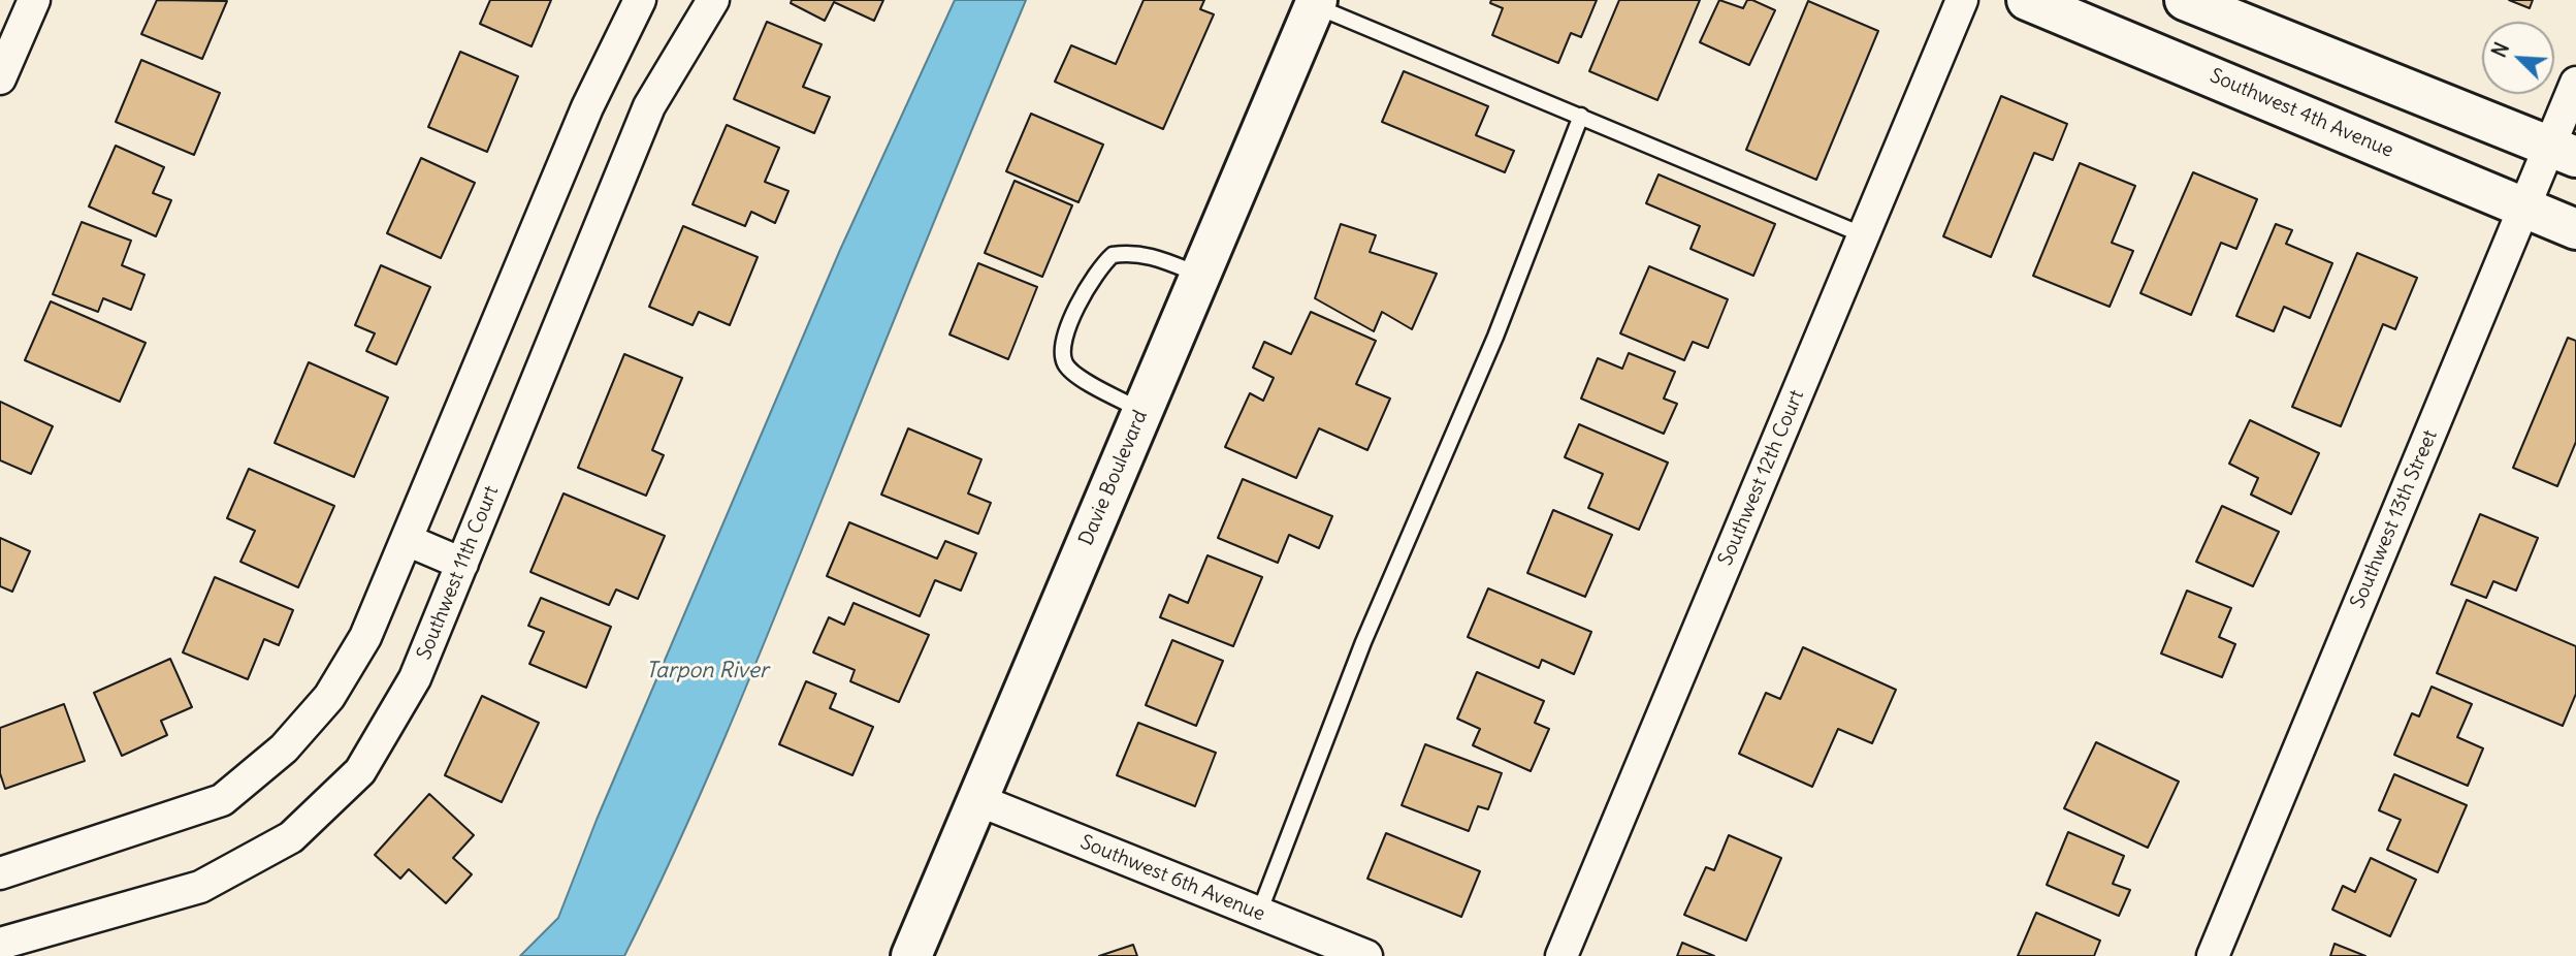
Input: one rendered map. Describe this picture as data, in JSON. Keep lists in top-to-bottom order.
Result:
{
  "streets": {
    "main road": ["Southwest 4th Avenue", "Davie Boulevard"],
    "street": [
      "Southwest 12th Court",
      "Southwest 13th Street",
      "Southwest 11th Court",
      "Southwest 6th Avenue"
    ]
  },
  "crossings": [
    ["Southwest 4th Avenue", "Southwest 13th Street"],
    ["Davie Boulevard", "Southwest 6th Avenue"]
  ],
  "water": ["Tarpon River"],
  "north": "top left"
}
